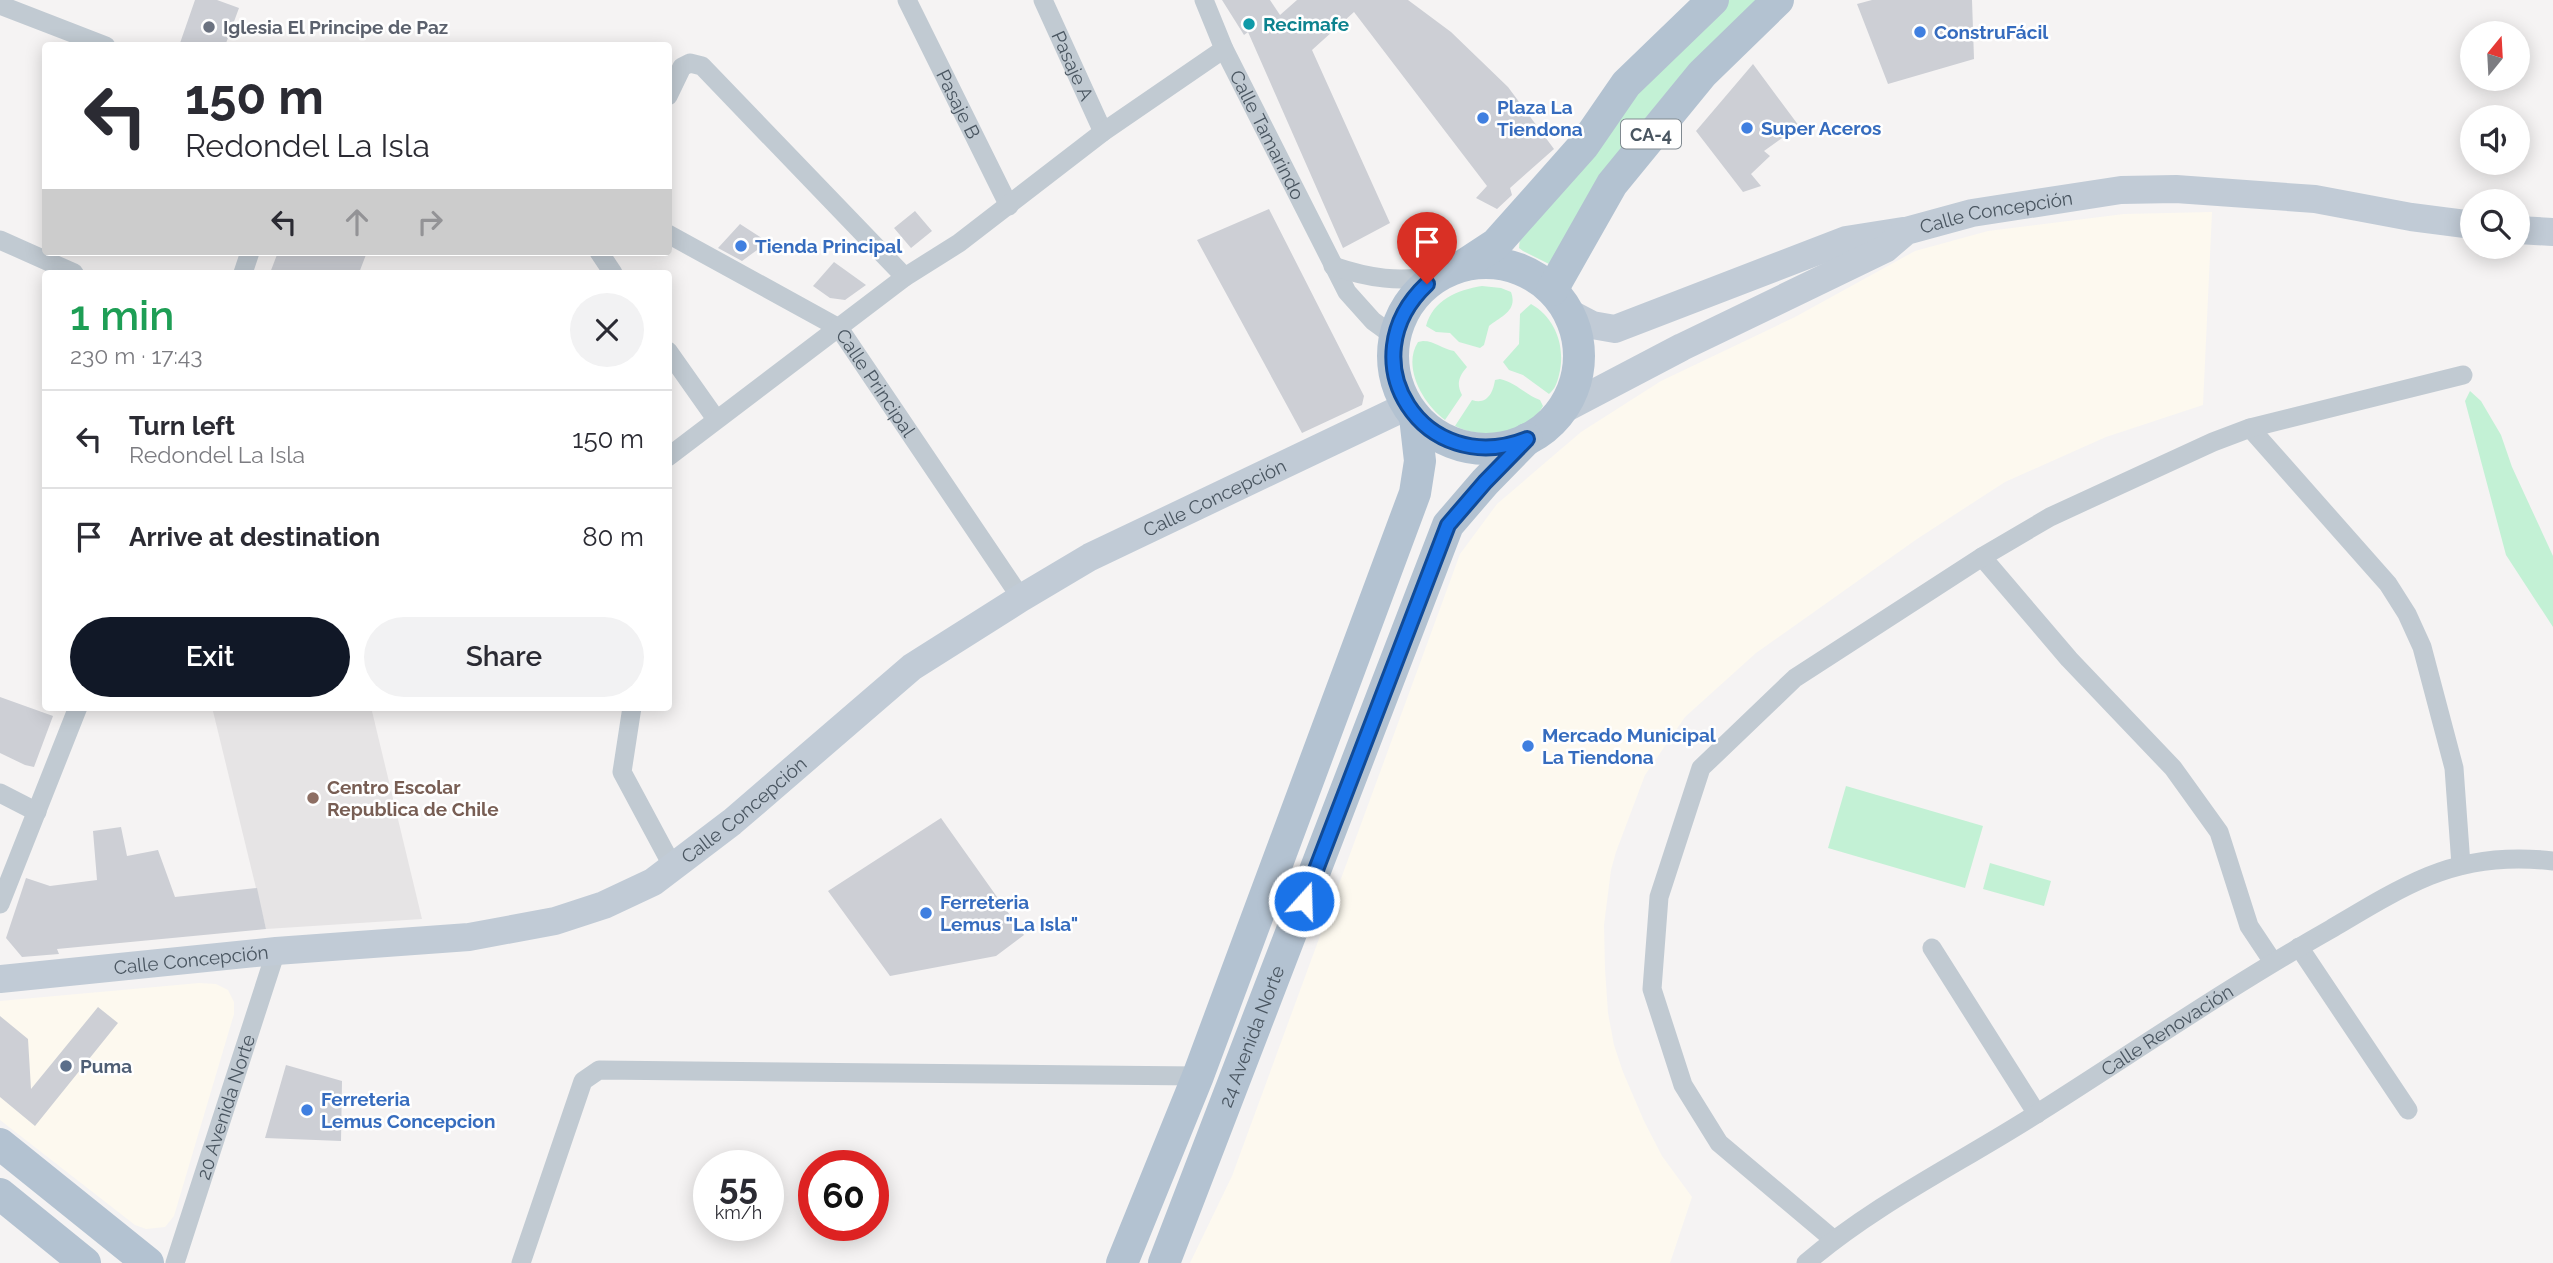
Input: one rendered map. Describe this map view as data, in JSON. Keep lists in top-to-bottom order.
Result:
{
  "streets": {
    "main road": ["CA-4", "24 Avenida Norte"],
    "street": [
      "Pasaje A",
      "Pasaje B",
      "Calle Tamarindo",
      "Calle Concepción",
      "Calle Principal",
      "Calle Renovación",
      "20 Avenida Norte"
    ]
  },
  "crossings": [
    ["Calle Tamarindo", "CA-4"],
    ["Calle Tamarindo", "Calle Concepción"],
    ["Calle Tamarindo", "24 Avenida Norte"],
    ["CA-4", "Calle Concepción"],
    ["CA-4", "24 Avenida Norte"],
    ["Calle Concepción", "Calle Principal"],
    ["Calle Concepción", "24 Avenida Norte"],
    ["Calle Concepción", "20 Avenida Norte"]
  ],
  "places": [
    "Recimafe",
    "Iglesia El Principe de Paz",
    "ConstruFácil",
    "Plaza La Tiendona",
    "Super Aceros",
    "Tienda Principal",
    "Mercado Municipal La Tiendona",
    "Centro Escolar Republica de Chile",
    "Ferreteria Lemus \"La Isla\"",
    "Puma",
    "Ferreteria Lemus Concepcion"
  ],
  "north": "top",
  "page": {
    "turn": ["150 m", "Redondel La Isla"],
    "heading": ["1 min", "230 m · 17:43"],
    "list": [
      {
        "name": "Turn left",
        "note": "Redondel La Isla",
        "value": "150 m"
      },
      {
        "name": "Arrive at destination",
        "value": "80 m"
      }
    ],
    "buttons": ["Exit", "Share"],
    "speed": "55 km/h",
    "limit": "60"
  }
}
